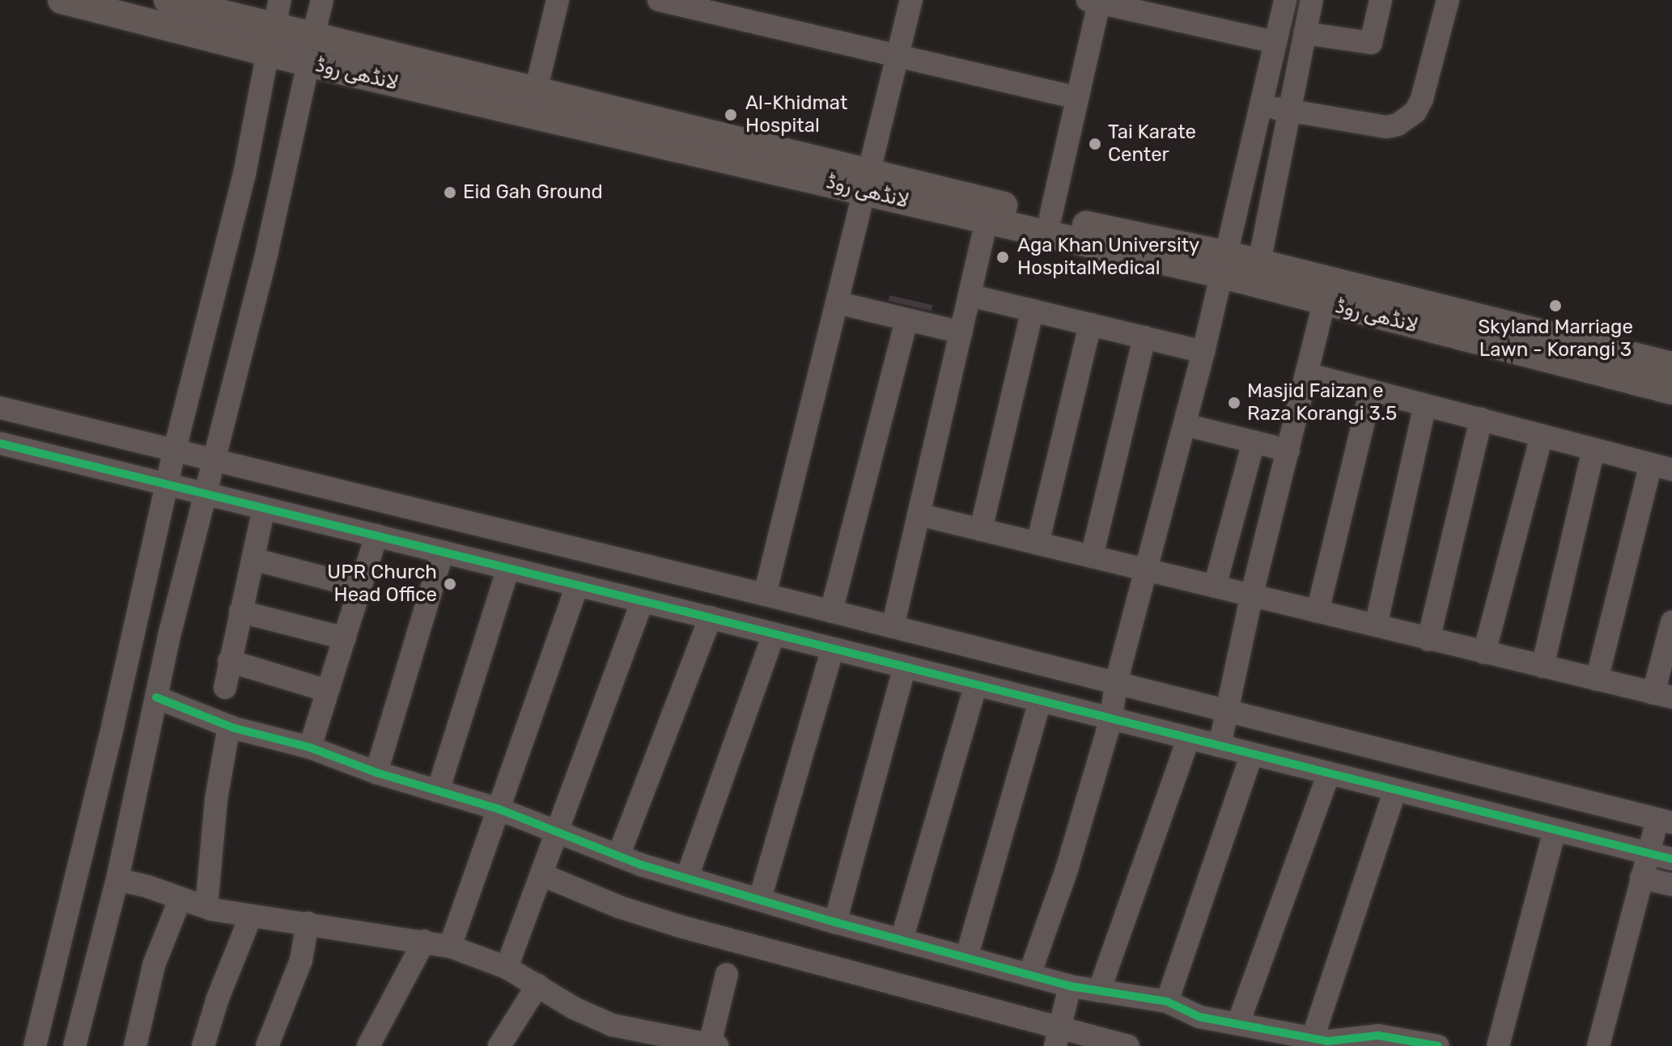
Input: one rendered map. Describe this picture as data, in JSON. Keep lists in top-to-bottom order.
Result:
{
  "streets": {
    "main road": ["لانڈھی روڈ"]
  },
  "places": [
    "Al-Khidmat Hospital",
    "Tai Karate Center",
    "Eid Gah Ground",
    "Aga Khan University HospitalMedical",
    "Skyland Marriage Lawn - Korangi 3",
    "Masjid Faizan e Raza Korangi 3.5",
    "UPR Church Head Office"
  ]
}
